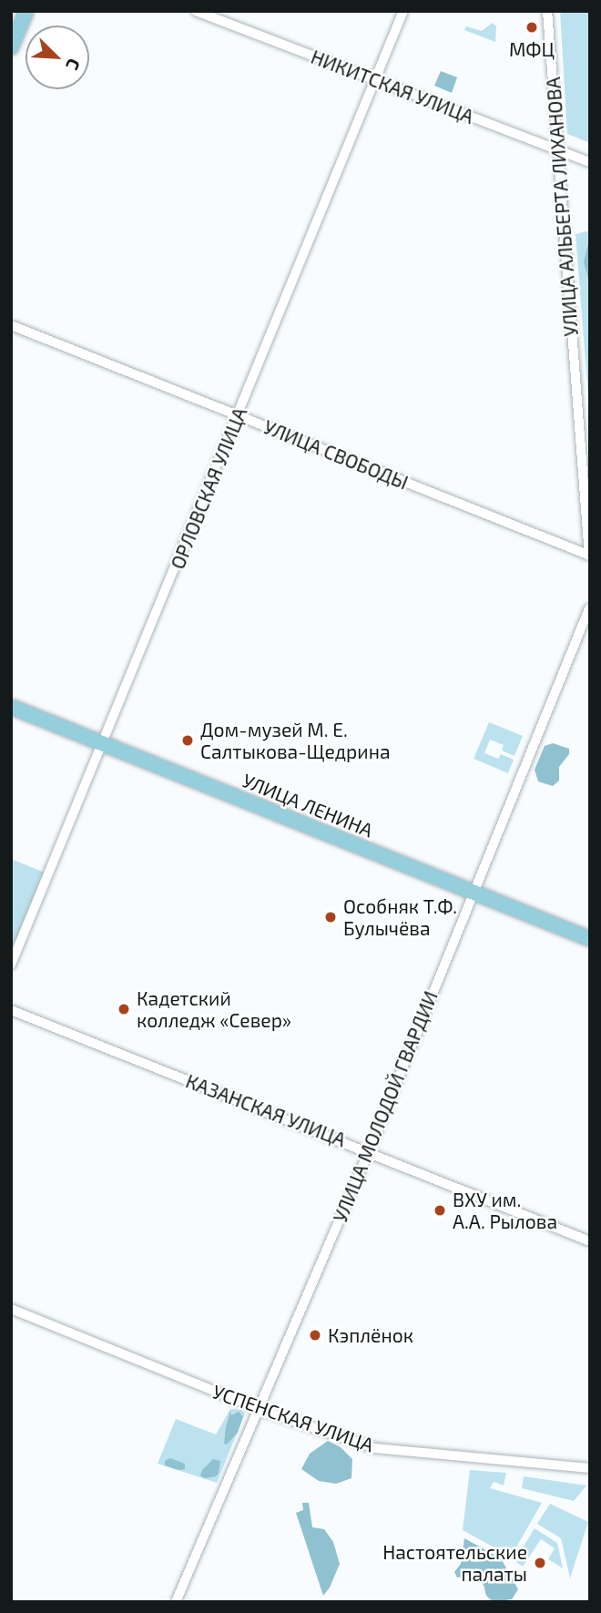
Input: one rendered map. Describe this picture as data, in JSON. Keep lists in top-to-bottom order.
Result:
{
  "streets": {
    "main road": ["УЛИЦА ЛЕНИНА"],
    "street": [
      "НИКИТСКАЯ УЛИЦА",
      "УЛИЦА АЛЬБЕРТА ЛИХАНОВА",
      "УЛИЦА СВОБОДЫ",
      "ОРЛОВСКАЯ УЛИЦА",
      "УЛИЦА МОЛОДОЙ ГВАРДИИ",
      "КАЗАНСКАЯ УЛИЦА",
      "УСПЕНСКАЯ УЛИЦА"
    ]
  },
  "crossings": [
    ["НИКИТСКАЯ УЛИЦА", "УЛИЦА АЛЬБЕРТА ЛИХАНОВА"],
    ["НИКИТСКАЯ УЛИЦА", "ОРЛОВСКАЯ УЛИЦА"],
    ["УЛИЦА АЛЬБЕРТА ЛИХАНОВА", "УЛИЦА СВОБОДЫ"],
    ["УЛИЦА СВОБОДЫ", "ОРЛОВСКАЯ УЛИЦА"],
    ["ОРЛОВСКАЯ УЛИЦА", "УЛИЦА ЛЕНИНА"],
    ["УЛИЦА ЛЕНИНА", "УЛИЦА МОЛОДОЙ ГВАРДИИ"],
    ["УЛИЦА МОЛОДОЙ ГВАРДИИ", "КАЗАНСКАЯ УЛИЦА"],
    ["УЛИЦА МОЛОДОЙ ГВАРДИИ", "УСПЕНСКАЯ УЛИЦА"]
  ],
  "places": [
    "МФЦ",
    "Дом-музей М. Е. Салтыкова-Щедрина",
    "Особняк Т.Ф. Булычёва",
    "Кадетский колледж «Север»",
    "ВХУ им. А.А. Рылова",
    "Кэплёнок",
    "Настоятельские палаты"
  ],
  "north": "bottom right"
}
